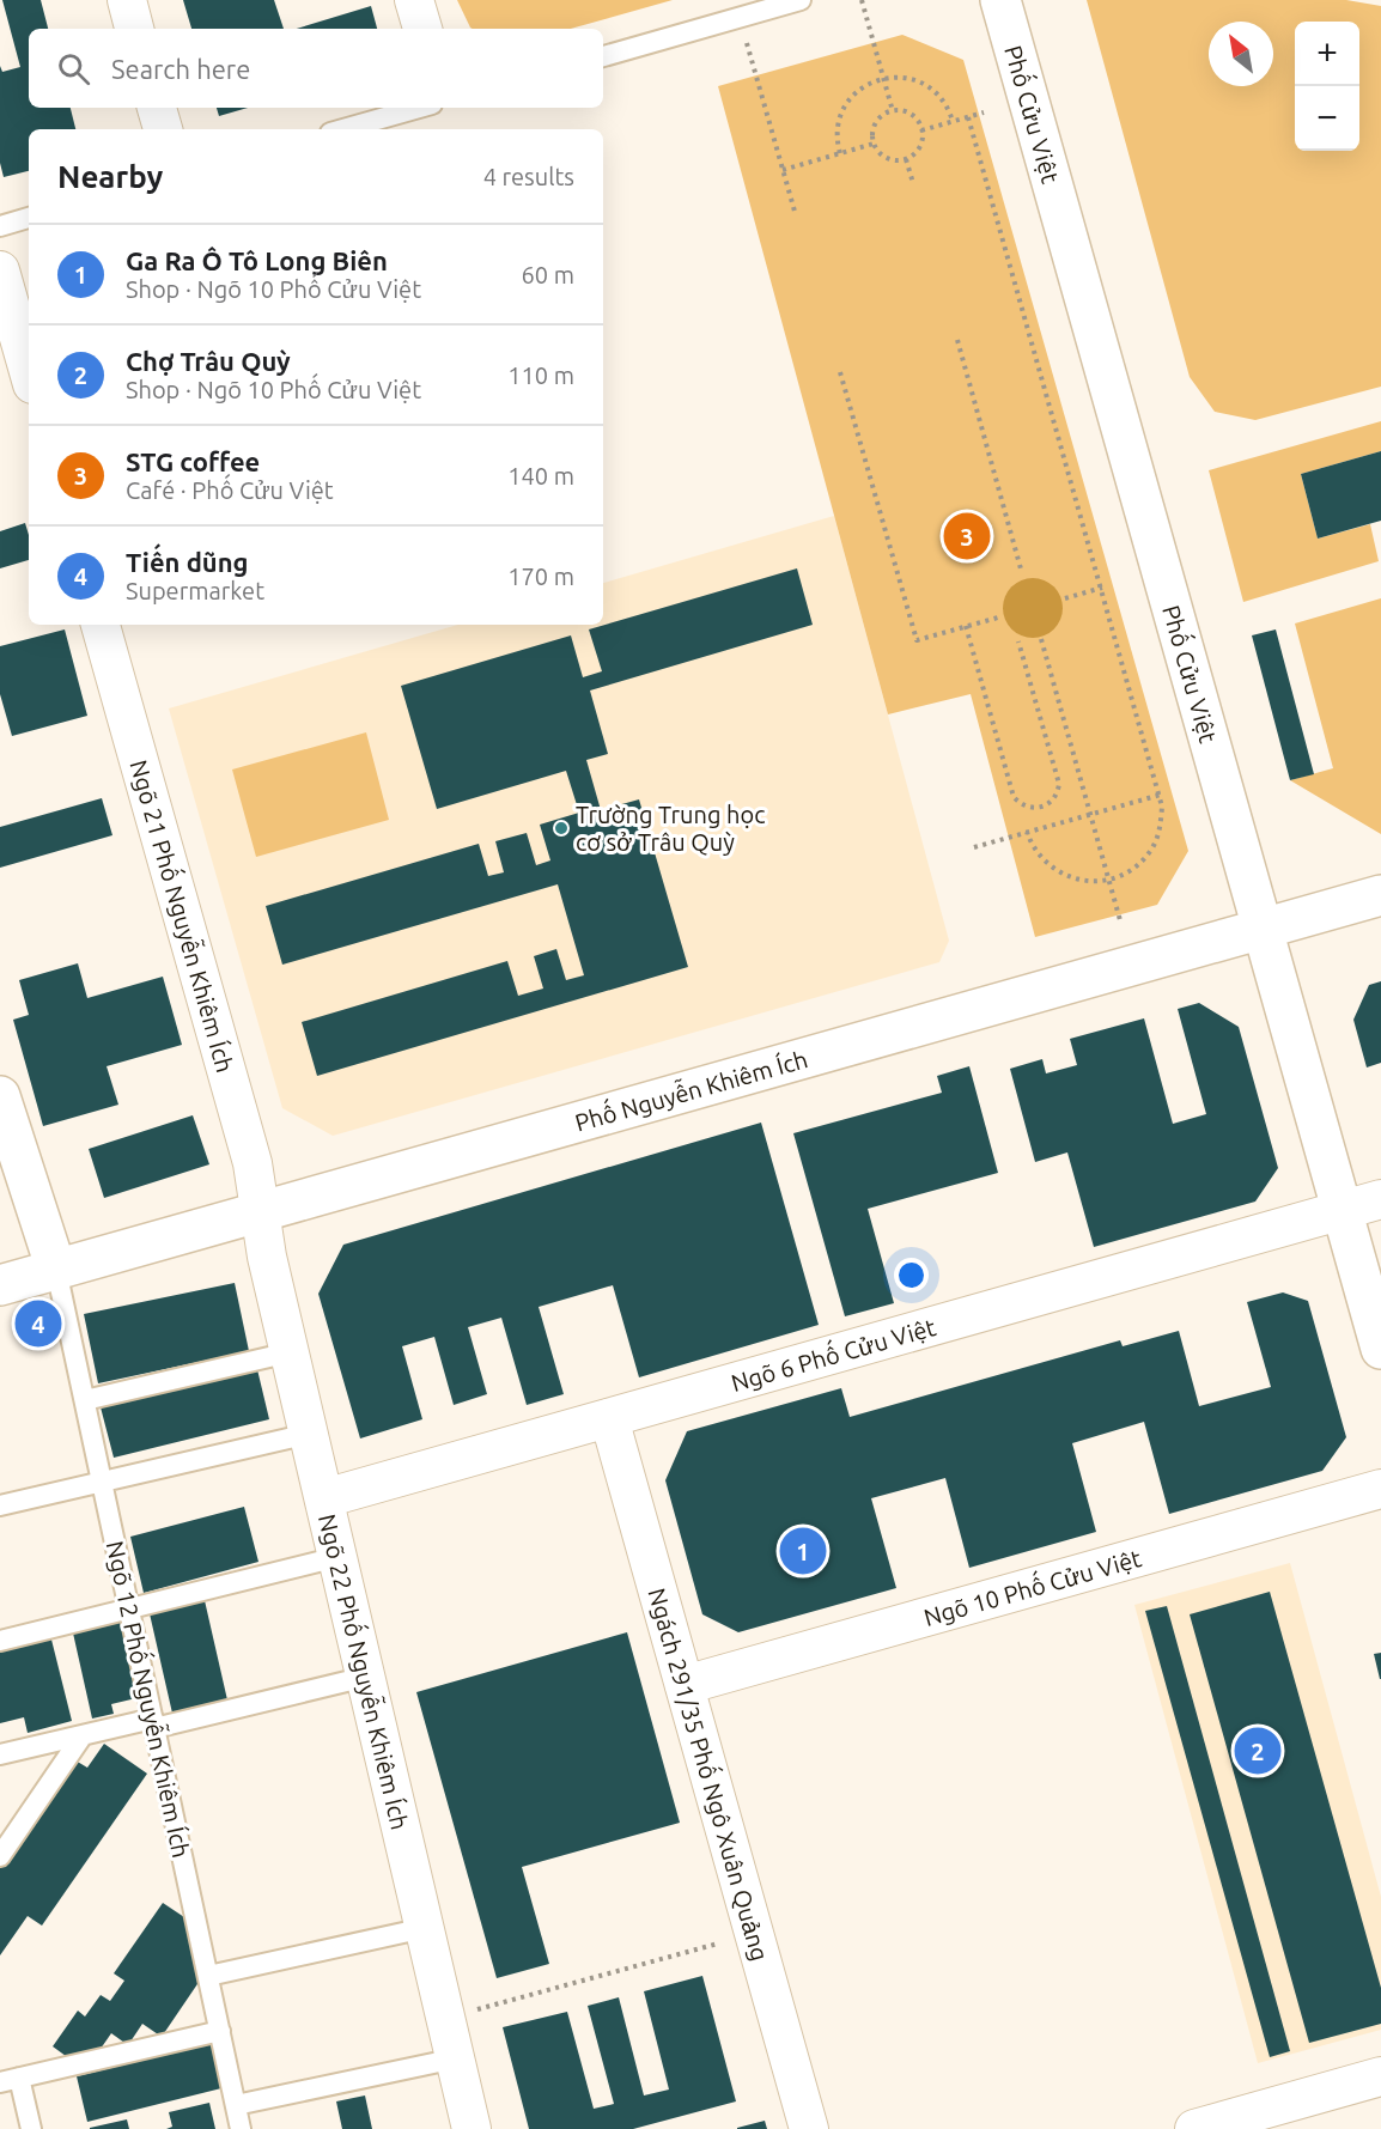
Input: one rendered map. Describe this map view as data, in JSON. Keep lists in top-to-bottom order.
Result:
{
  "streets": {
    "street": [
      "Phố Cửu Việt",
      "Ngõ 21 Phố Nguyễn Khiêm Ích",
      "Phố Nguyễn Khiêm Ích",
      "Ngõ 6 Phố Cửu Việt",
      "Ngõ 10 Phố Cửu Việt",
      "Ngõ 22 Phố Nguyễn Khiêm Ích",
      "Ngách 291/35 Phố Ngô Xuân Quảng"
    ],
    "lane": ["Ngõ 12 Phố Nguyễn Khiêm Ích"]
  },
  "crossings": [
    ["Phố Cửu Việt", "Phố Nguyễn Khiêm Ích"],
    ["Phố Cửu Việt", "Ngõ 6 Phố Cửu Việt"],
    ["Ngõ 21 Phố Nguyễn Khiêm Ích", "Phố Nguyễn Khiêm Ích"],
    ["Ngõ 21 Phố Nguyễn Khiêm Ích", "Ngõ 22 Phố Nguyễn Khiêm Ích"],
    ["Phố Nguyễn Khiêm Ích", "Ngõ 22 Phố Nguyễn Khiêm Ích"],
    ["Phố Nguyễn Khiêm Ích", "Ngõ 12 Phố Nguyễn Khiêm Ích"],
    ["Ngõ 6 Phố Cửu Việt", "Ngõ 22 Phố Nguyễn Khiêm Ích"],
    ["Ngõ 6 Phố Cửu Việt", "Ngách 291/35 Phố Ngô Xuân Quảng"],
    ["Ngõ 10 Phố Cửu Việt", "Ngách 291/35 Phố Ngô Xuân Quảng"]
  ],
  "places": ["Trường Trung học cơ sở Trâu Quỳ"],
  "north": "top left",
  "page": {
    "map_buttons": ["+", "−"],
    "search": "Search here",
    "heading": ["Nearby", "4 results"],
    "list": [
      {
        "mark": "1",
        "name": "Ga Ra Ô Tô Long Biên",
        "note": "Shop · Ngõ 10 Phố Cửu Việt",
        "value": "60 m"
      },
      {
        "mark": "2",
        "name": "Chợ Trâu Quỳ",
        "note": "Shop · Ngõ 10 Phố Cửu Việt",
        "value": "110 m"
      },
      {
        "mark": "3",
        "name": "STG coffee",
        "note": "Café · Phố Cửu Việt",
        "value": "140 m"
      },
      {
        "mark": "4",
        "name": "Tiến dũng",
        "note": "Supermarket",
        "value": "170 m"
      }
    ],
    "pins": [
      "3",
      "4",
      "1",
      "2"
    ]
  }
}
